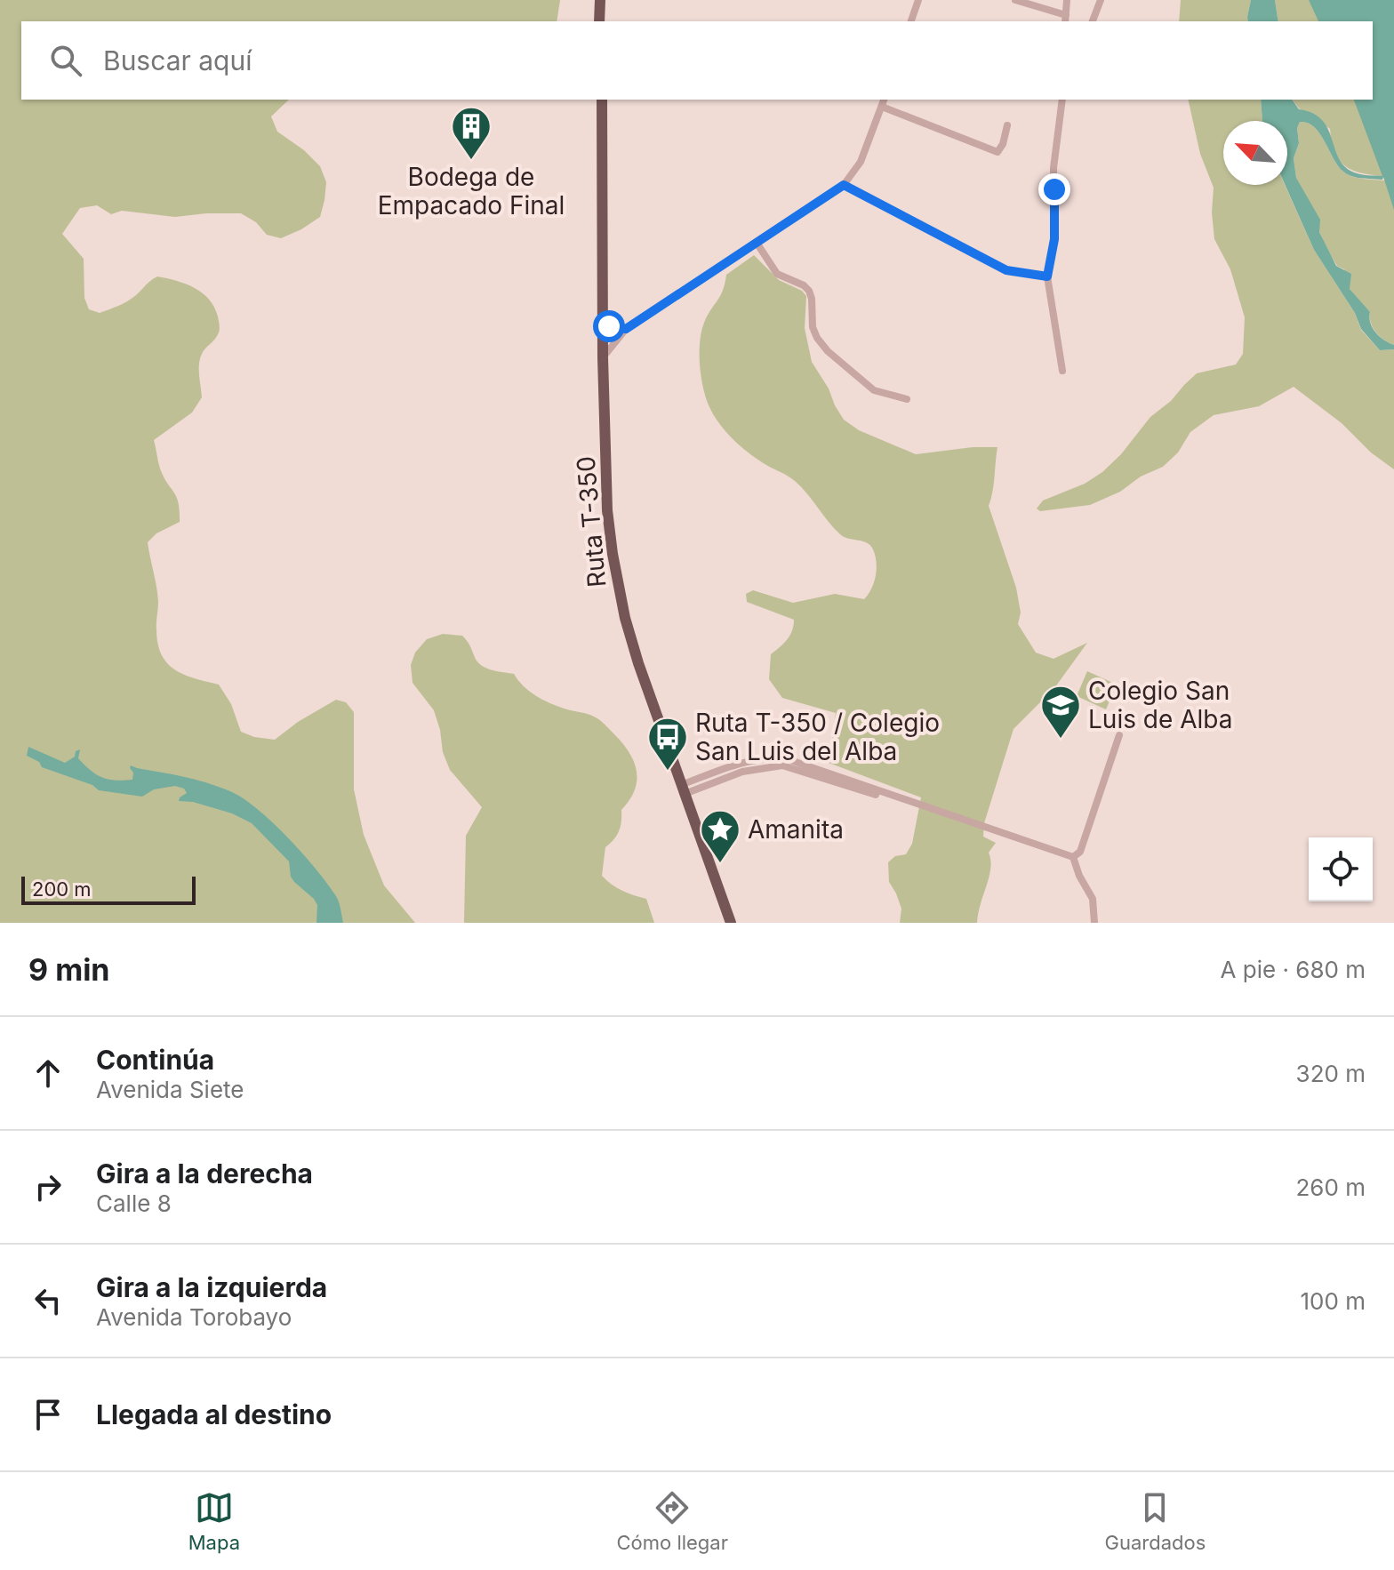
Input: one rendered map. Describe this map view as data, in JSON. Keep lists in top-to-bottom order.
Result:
{
  "streets": {
    "main road": ["Ruta T-350"]
  },
  "places": {
    "building": ["Bodega de Empacado Final"],
    "school or university": ["Colegio San Luis de Alba"],
    "bus stop": ["Ruta T-350 / Colegio San Luis del Alba"],
    "place": ["Amanita"]
  },
  "scale_bar": "200 m",
  "north": "top left",
  "page": {
    "search": "Buscar aquí",
    "scale": "200 m",
    "heading": ["9 min", "A pie · 680 m"],
    "list": [
      ["Continúa", "Avenida Siete", "320 m"],
      ["Gira a la derecha", "Calle 8", "260 m"],
      ["Gira a la izquierda", "Avenida Torobayo", "100 m"],
      "Llegada al destino"
    ],
    "nav": ["Mapa", "Cómo llegar", "Guardados"]
  }
}
